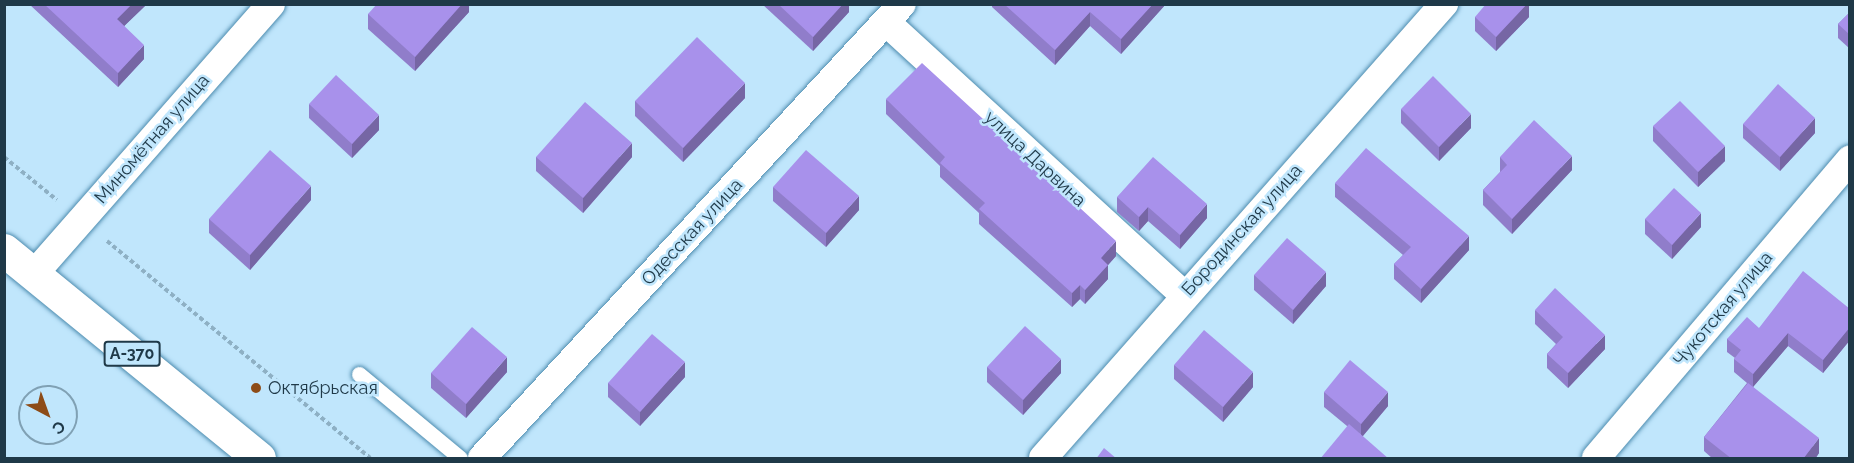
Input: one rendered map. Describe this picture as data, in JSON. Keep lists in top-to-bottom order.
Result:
{
  "streets": {
    "highway": ["А-370"],
    "street": [
      "Миномётная улица",
      "улица Дарвина",
      "Бородинская улица",
      "Одесская улица",
      "Чукотская улица"
    ]
  },
  "crossings": [
    ["Миномётная улица", "А-370"],
    ["улица Дарвина", "Бородинская улица"],
    ["улица Дарвина", "Одесская улица"]
  ],
  "places": ["Октябрьская"],
  "north": "bottom right"
}
